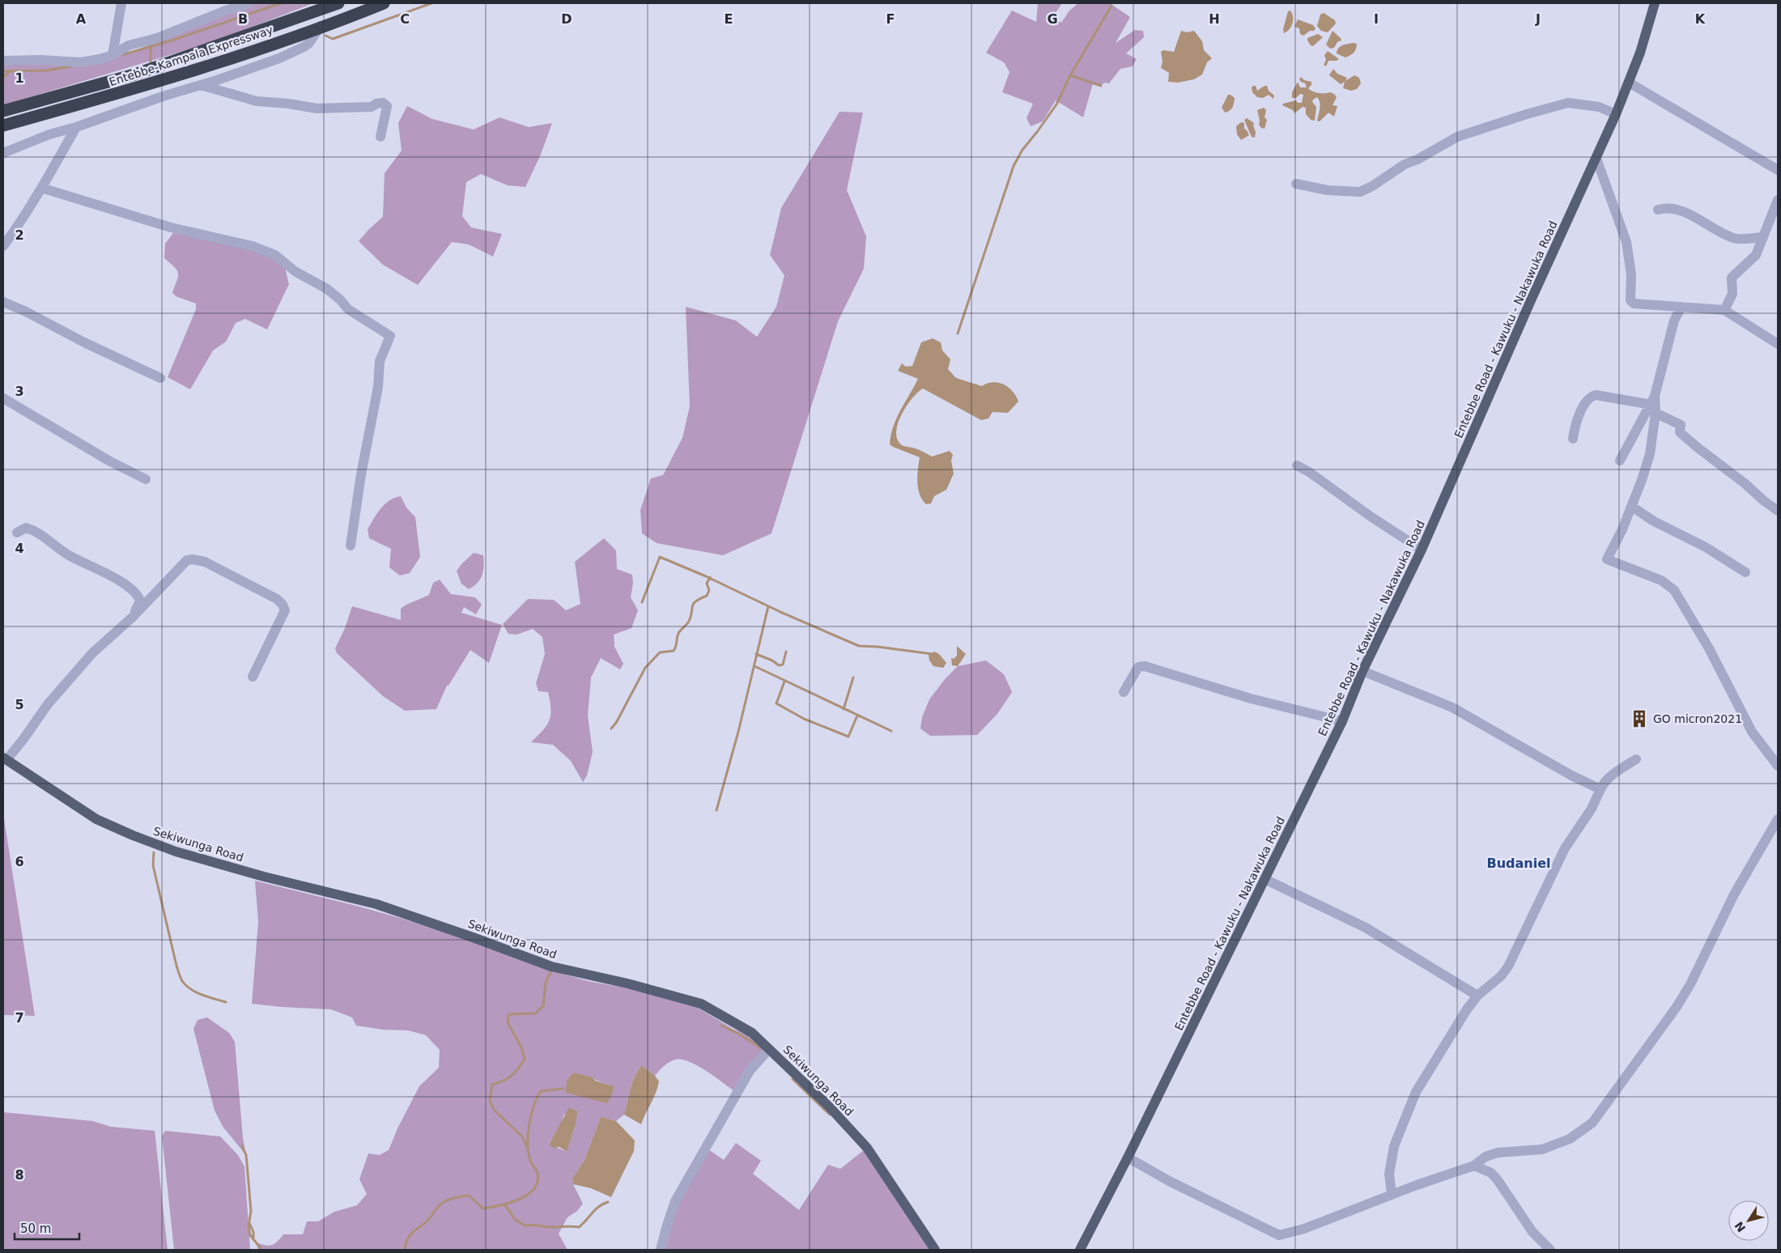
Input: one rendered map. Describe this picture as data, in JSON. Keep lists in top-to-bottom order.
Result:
{
  "streets": {
    "highway": ["Entebbe-Kampala Expressway"],
    "main road": ["Entebbe Road - Kawuku - Nakawuka Road", "Sekiwunga Road"]
  },
  "districts": ["Budaniel"],
  "places": {
    "building": ["GO micron2021"]
  },
  "scale_bar": "50 m",
  "north": "bottom left",
  "grid": {
    "columns": [
      "A",
      "B",
      "C",
      "D",
      "E",
      "F",
      "G",
      "H",
      "I",
      "J",
      "K"
    ],
    "rows": [
      "1",
      "2",
      "3",
      "4",
      "5",
      "6",
      "7",
      "8"
    ]
  }
}
